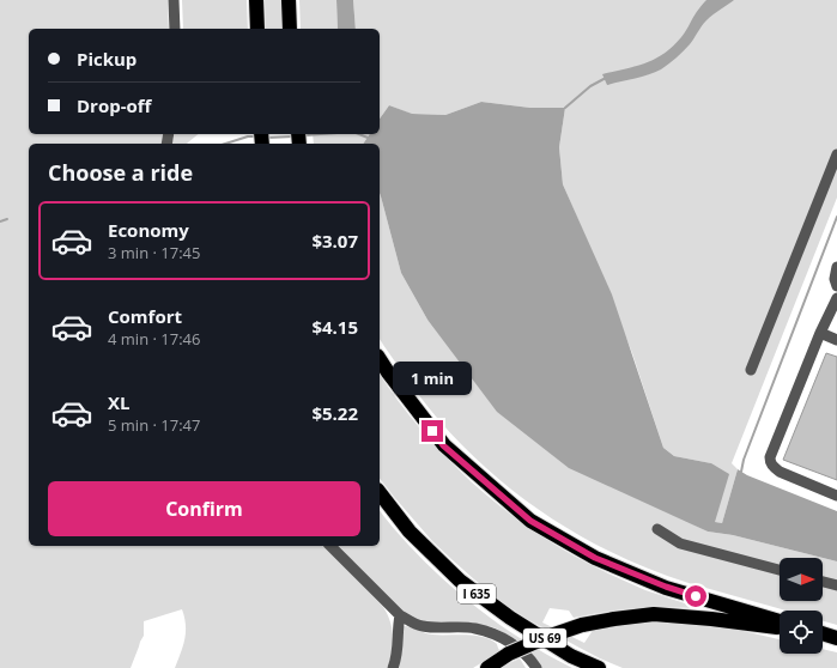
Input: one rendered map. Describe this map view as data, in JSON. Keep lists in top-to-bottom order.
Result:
{
  "streets": {
    "highway": ["I 635", "US 69"]
  },
  "north": "right",
  "page": {
    "banner": ["Pickup", "Drop-off"],
    "heading": "Choose a ride",
    "list": [
      {
        "name": "Economy",
        "note": "3 min · 17:45",
        "value": "$3.07"
      },
      {
        "name": "Comfort",
        "note": "4 min · 17:46",
        "value": "$4.15"
      },
      {
        "name": "XL",
        "note": "5 min · 17:47",
        "value": "$5.22"
      }
    ],
    "bubble": "1 min",
    "buttons": "Confirm"
  }
}
